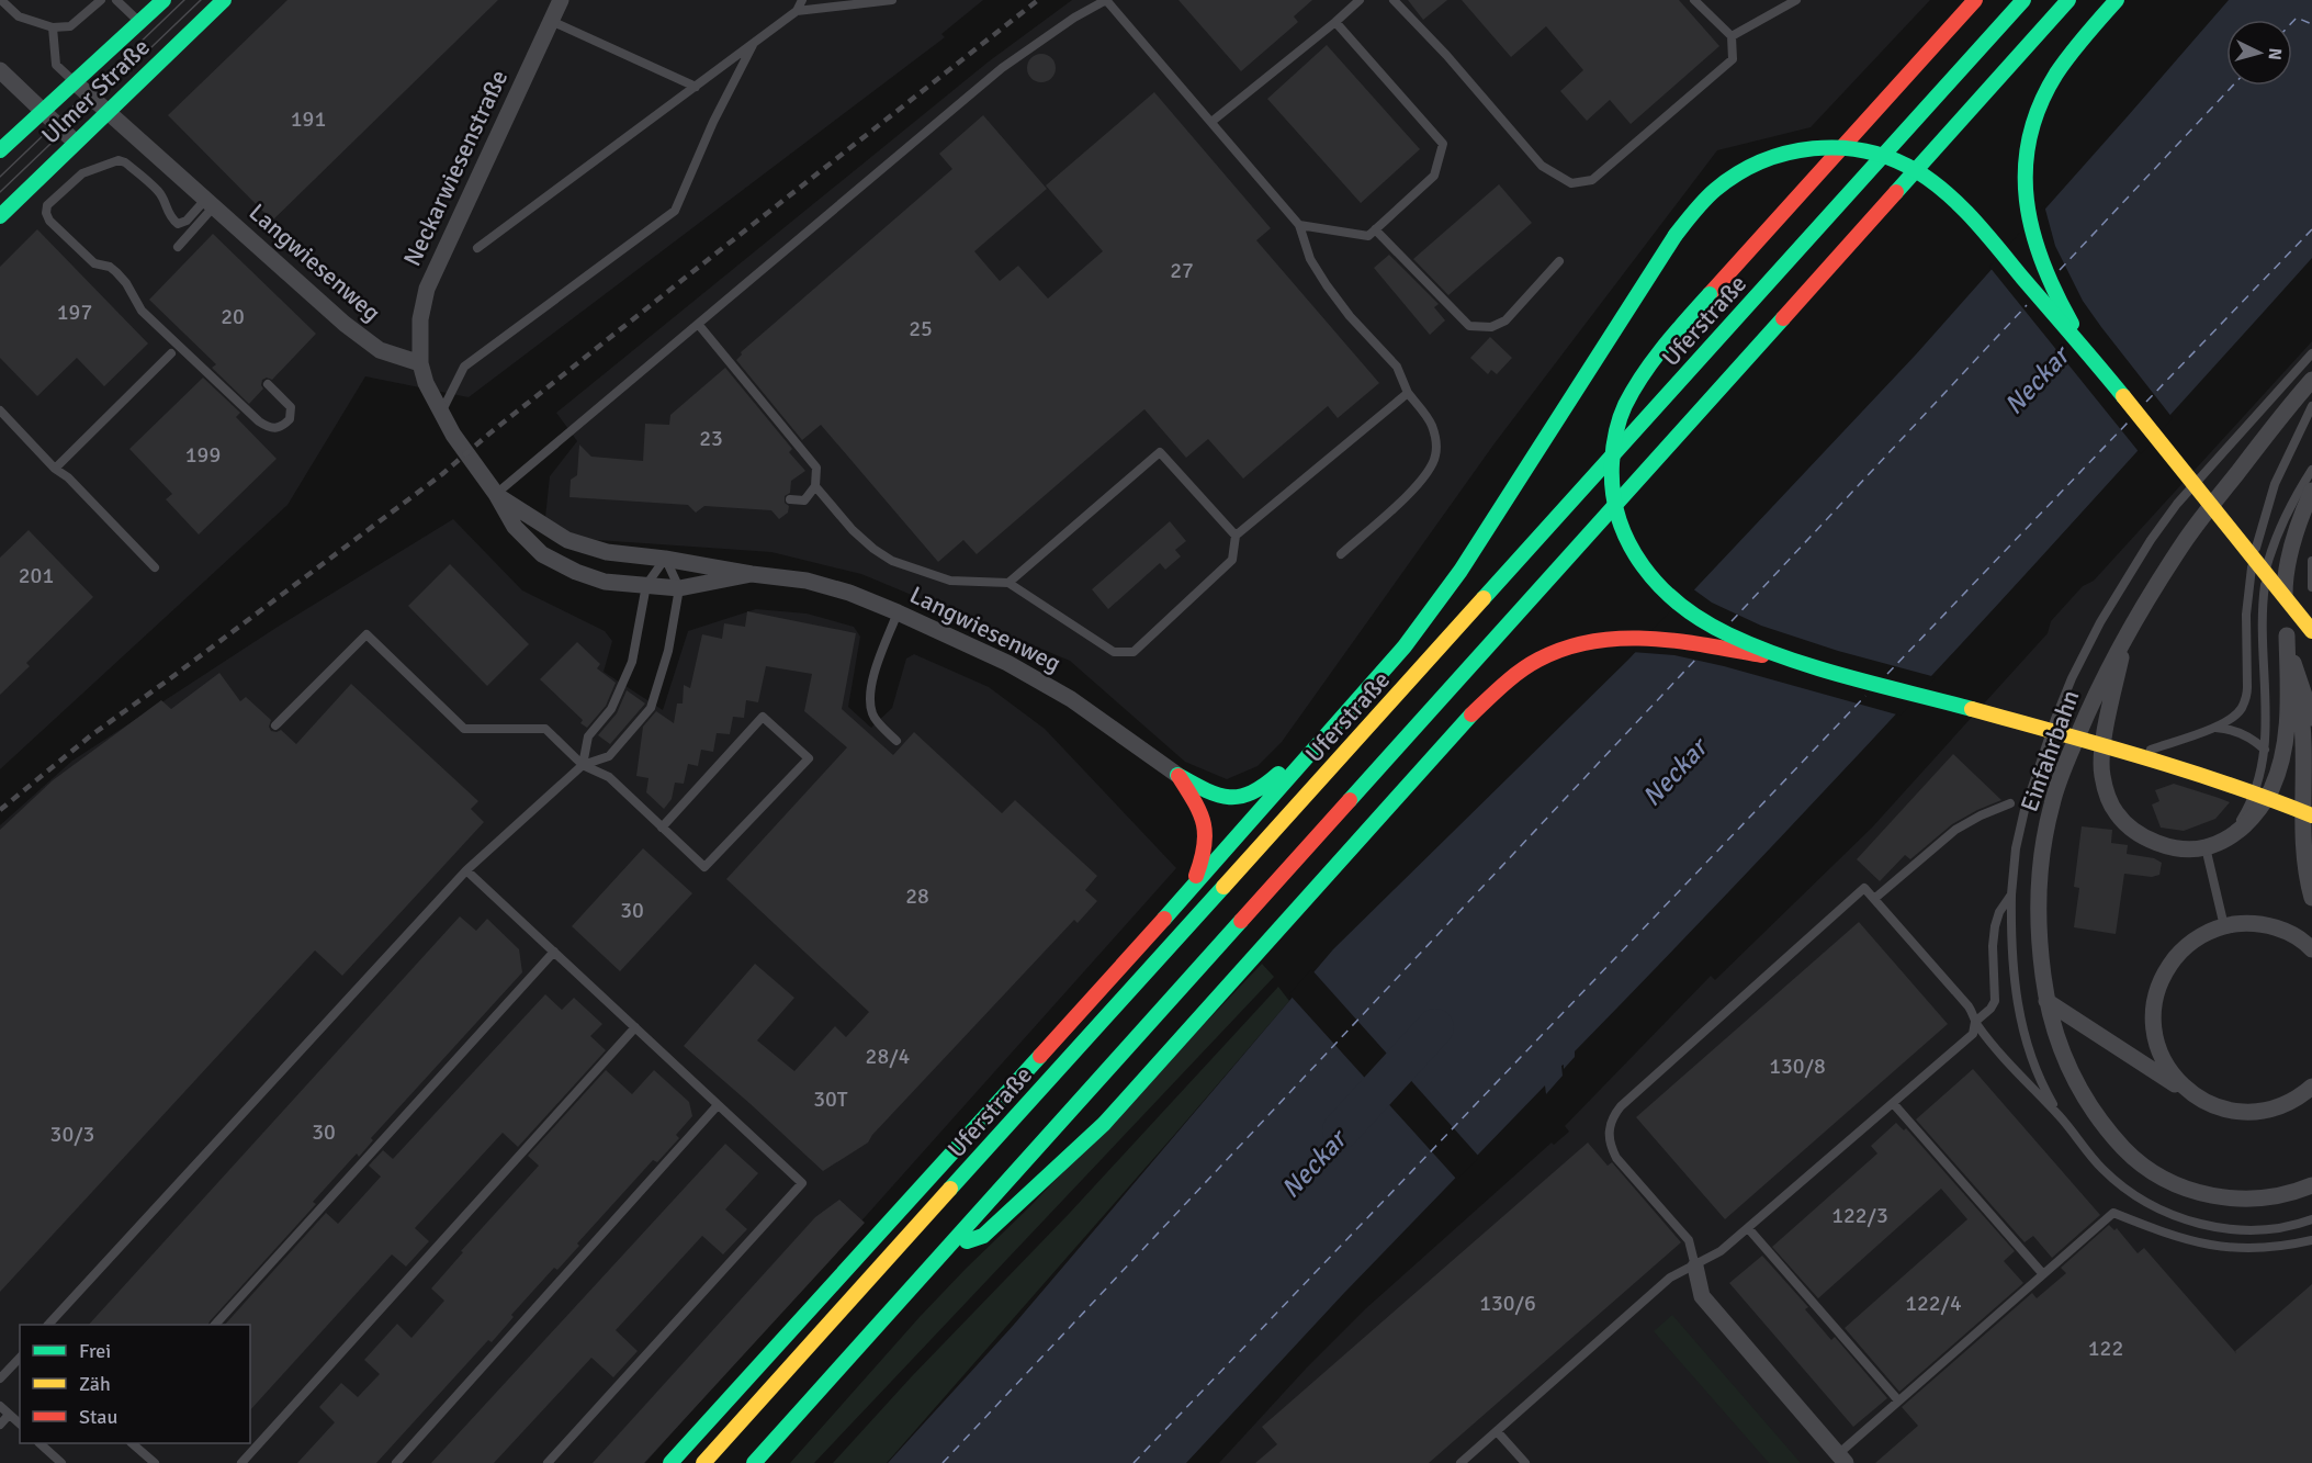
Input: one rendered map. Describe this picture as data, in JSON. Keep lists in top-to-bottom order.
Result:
{
  "streets": {
    "main road": ["Ulmer Straße", "Uferstraße"],
    "street": ["Neckarwiesenstraße", "Langwiesenweg", "Einfahrbahn"]
  },
  "crossings": [
    ["Ulmer Straße", "Langwiesenweg"],
    ["Neckarwiesenstraße", "Langwiesenweg"]
  ],
  "water": ["Neckar"],
  "house_numbers": [
    "191",
    "27",
    "197",
    "20",
    "25",
    "23",
    "199",
    "201",
    "28",
    "30",
    "28/4",
    "130/8",
    "30T",
    "30",
    "30/3",
    "122/3",
    "130/6",
    "122/4",
    "122"
  ],
  "legend": ["Frei", "Zäh", "Stau"],
  "north": "right"
}
